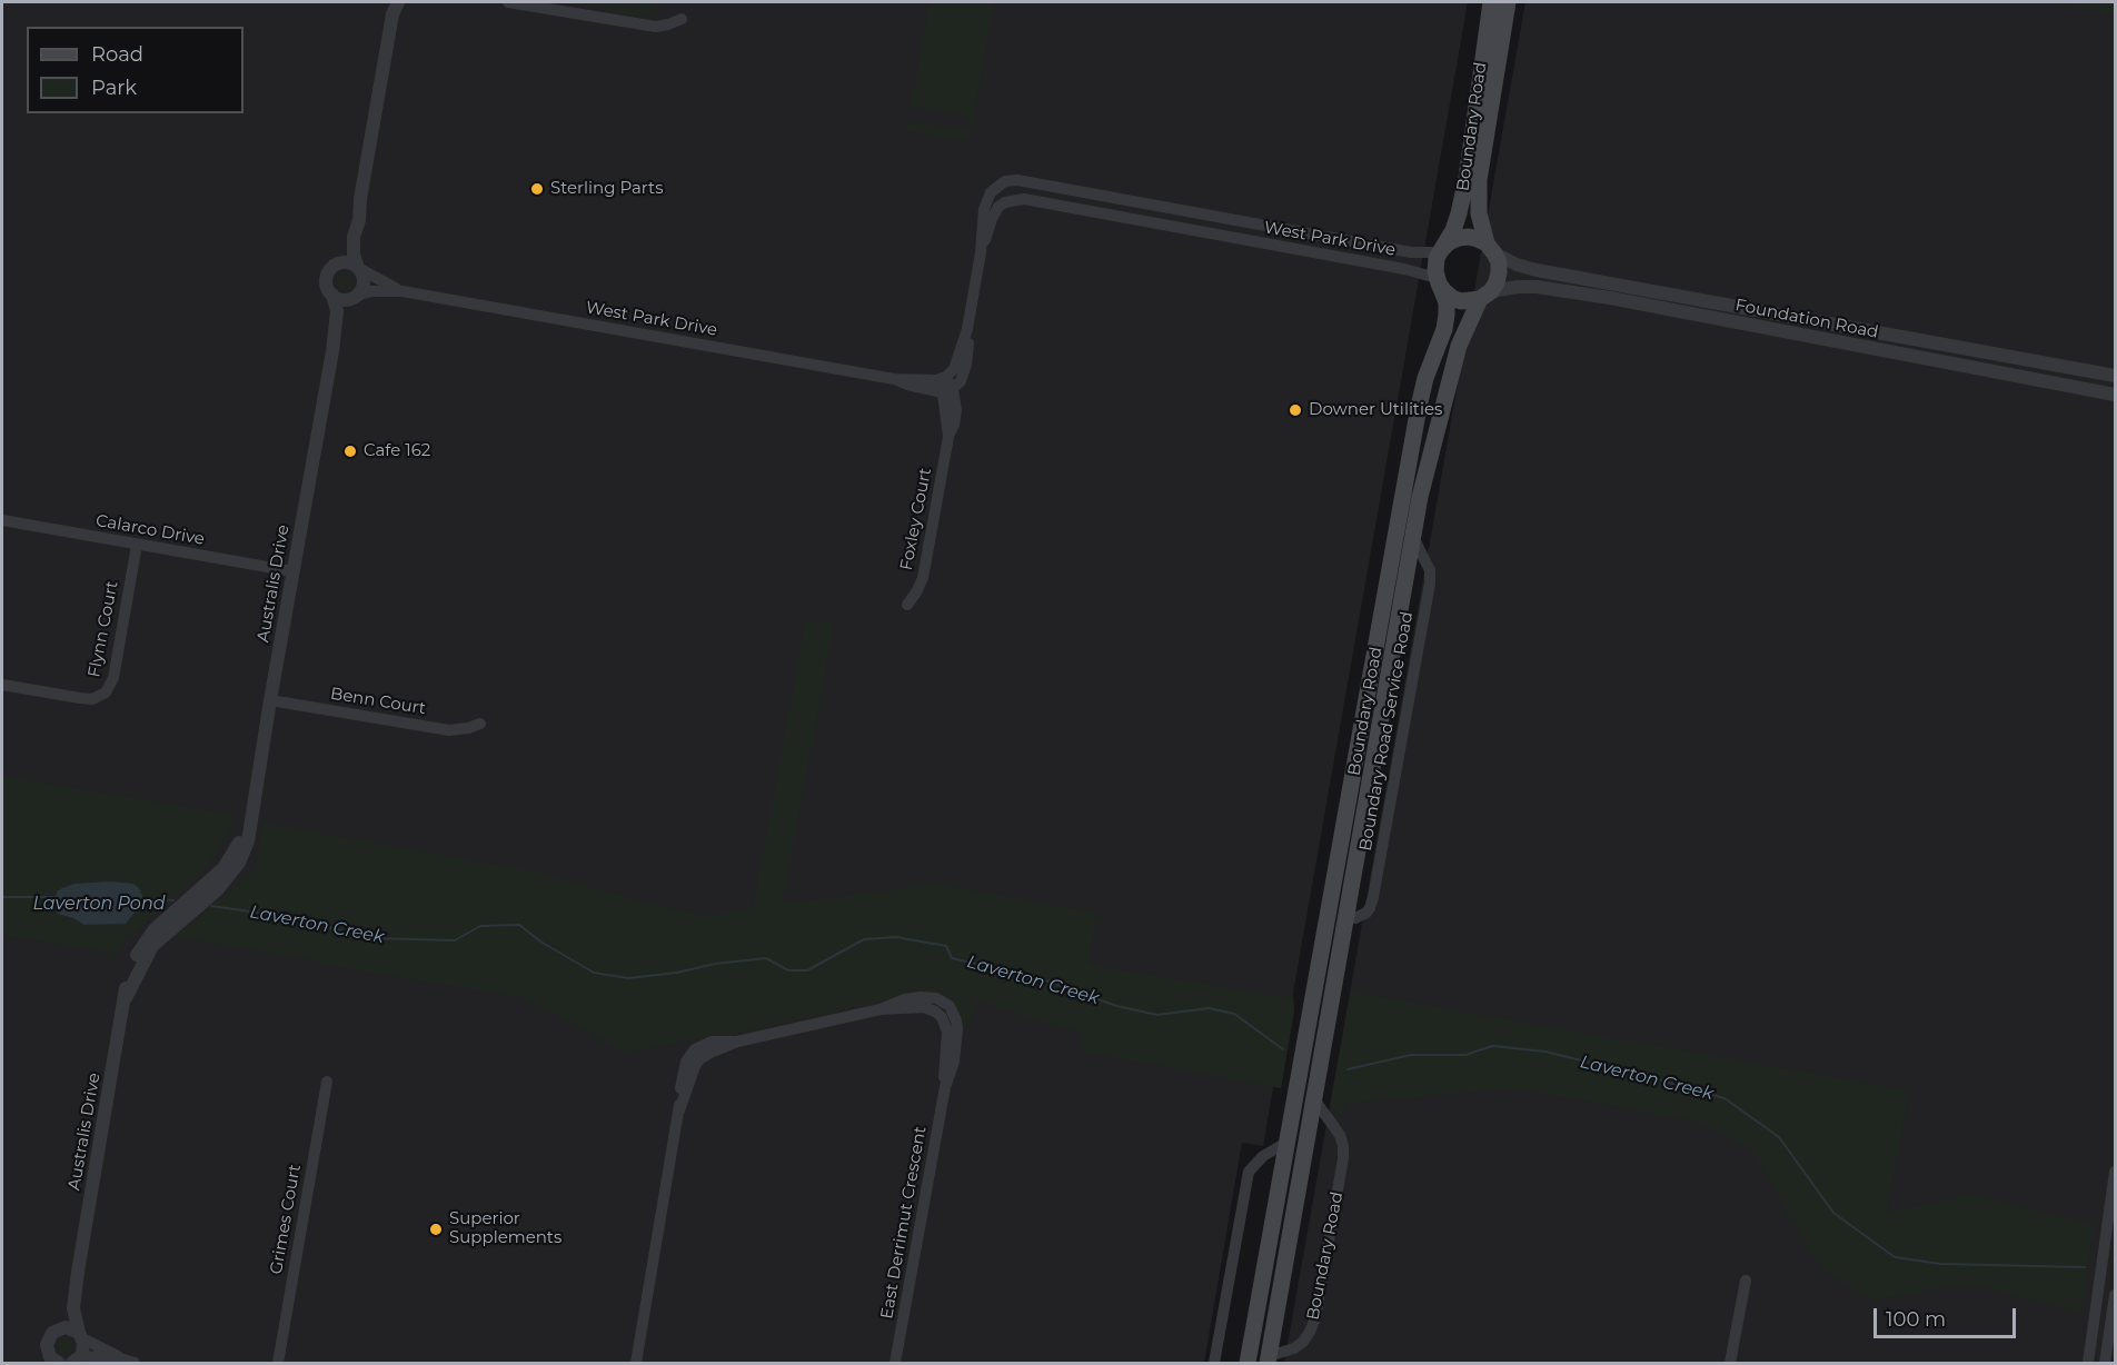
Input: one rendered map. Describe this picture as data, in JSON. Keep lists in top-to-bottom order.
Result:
{
  "streets": {
    "main road": ["Boundary Road"],
    "street": [
      "West Park Drive",
      "Foundation Road",
      "Foxley Court",
      "Calarco Drive",
      "Australis Drive",
      "Flynn Court",
      "Benn Court",
      "Boundary Road Service Road",
      "Grimes Court",
      "East Derrimut Crescent"
    ]
  },
  "crossings": [
    ["Boundary Road", "West Park Drive"],
    ["Boundary Road", "Foundation Road"],
    ["Boundary Road", "Boundary Road Service Road"],
    ["West Park Drive", "Foundation Road"],
    ["West Park Drive", "Foxley Court"],
    ["West Park Drive", "Australis Drive"],
    ["Calarco Drive", "Australis Drive"],
    ["Calarco Drive", "Flynn Court"],
    ["Australis Drive", "Benn Court"]
  ],
  "water": ["Laverton Pond", "Laverton Creek"],
  "places": [
    "Sterling Parts",
    "Downer Utilities",
    "Cafe 162",
    "Superior Supplements"
  ],
  "legend": ["Road", "Park"],
  "scale_bar": "100 m"
}
